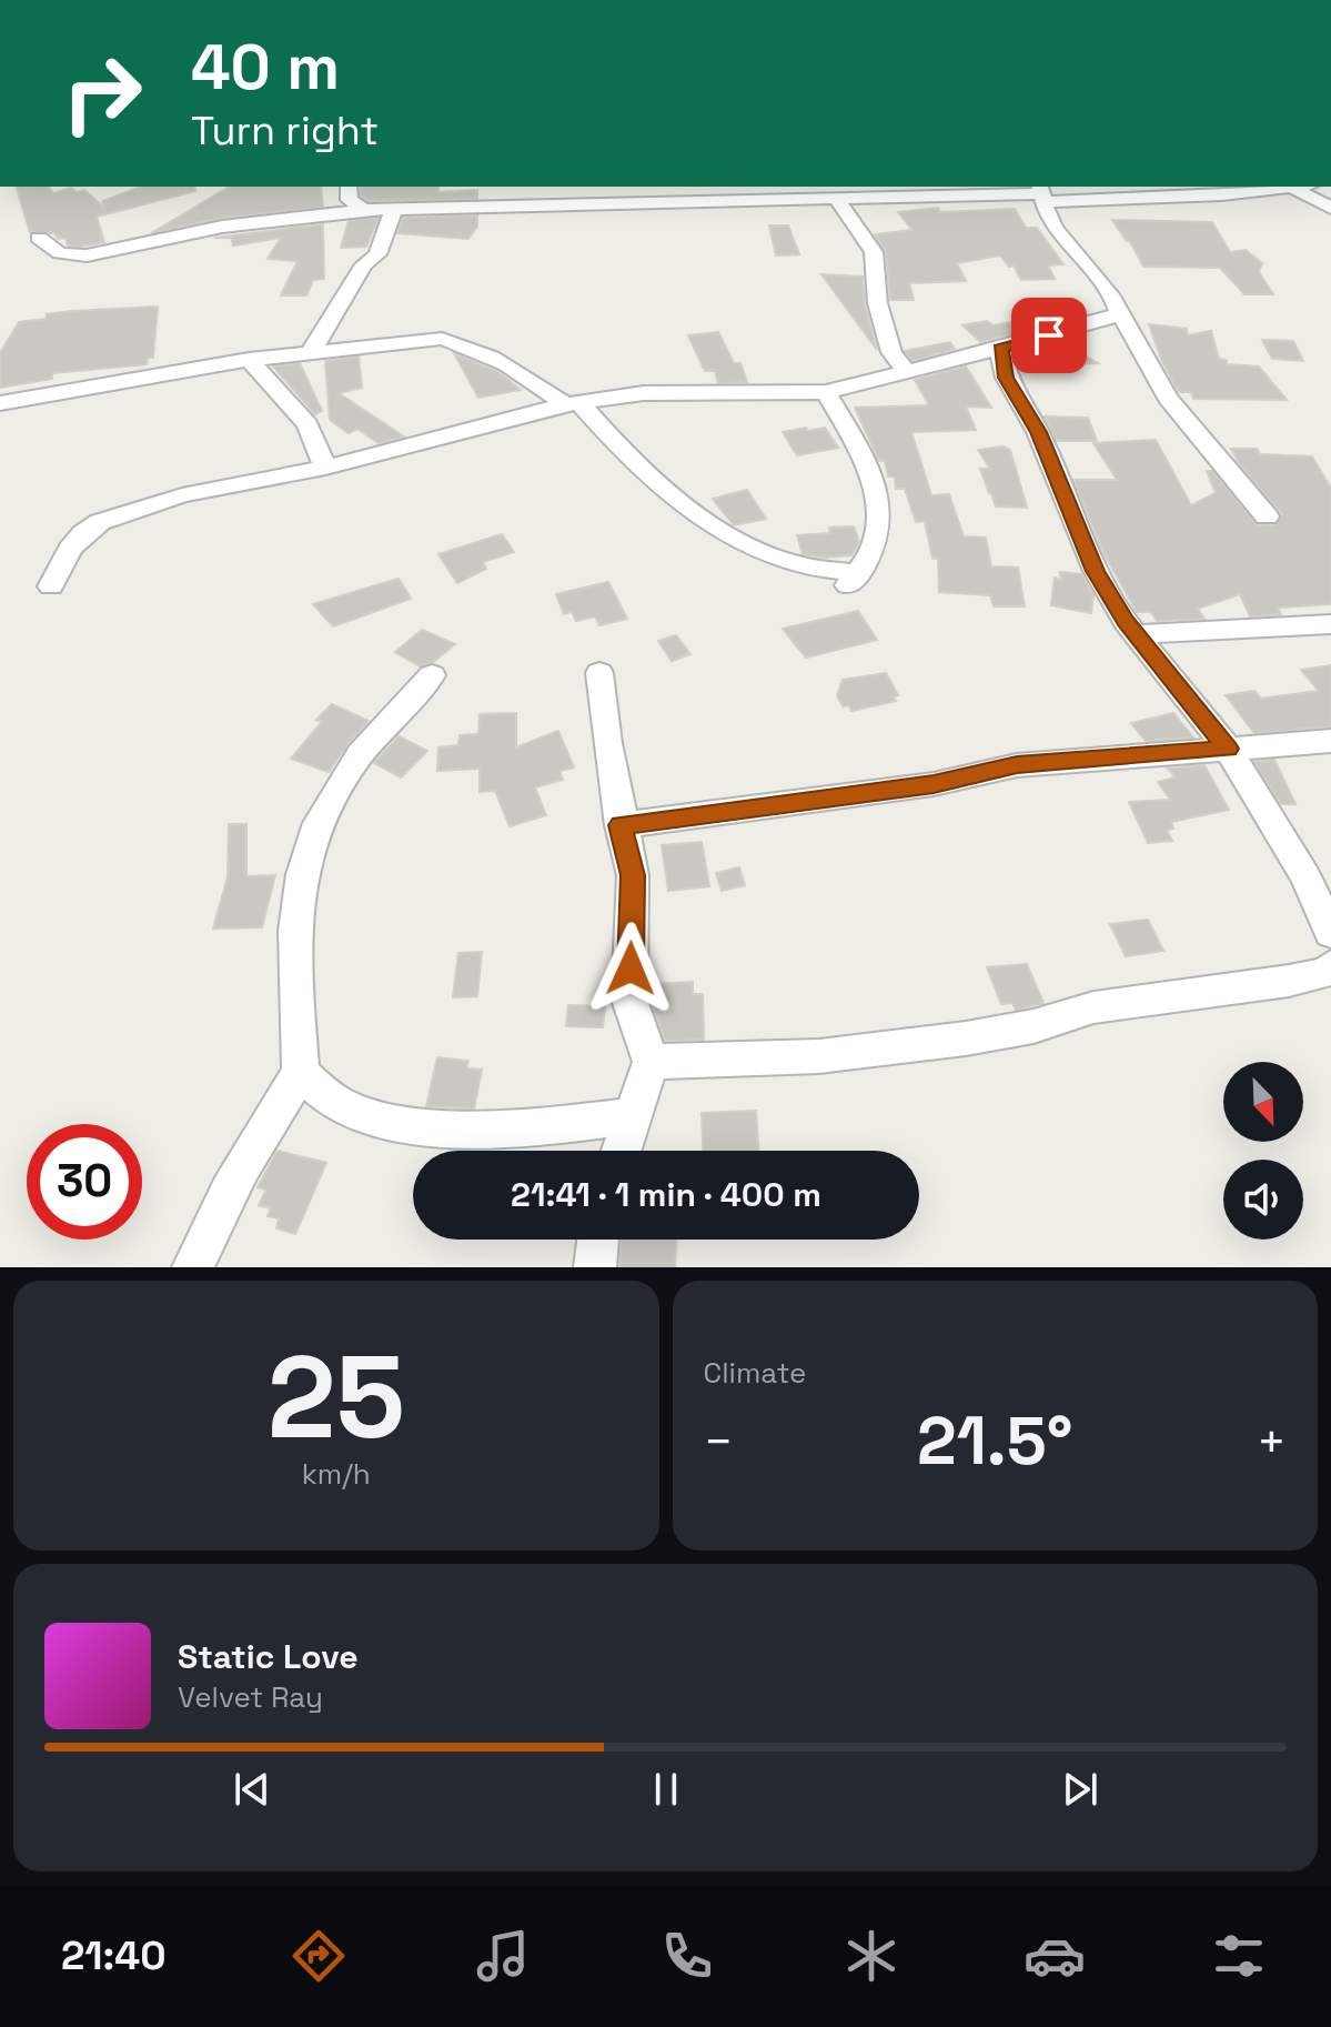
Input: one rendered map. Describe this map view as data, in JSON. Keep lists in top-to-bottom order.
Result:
{
  "north": "bottom right",
  "page": {
    "turn": ["40 m", "Turn right"],
    "limit": "30",
    "trip": "21:41 · 1 min · 400 m",
    "tile": [
      ["25", "km/h"],
      "Climate"
    ],
    "heat": ["−", "21.5°", "+"],
    "song": ["Static Love", "Velvet Ray"],
    "tabs": "21:40"
  }
}
